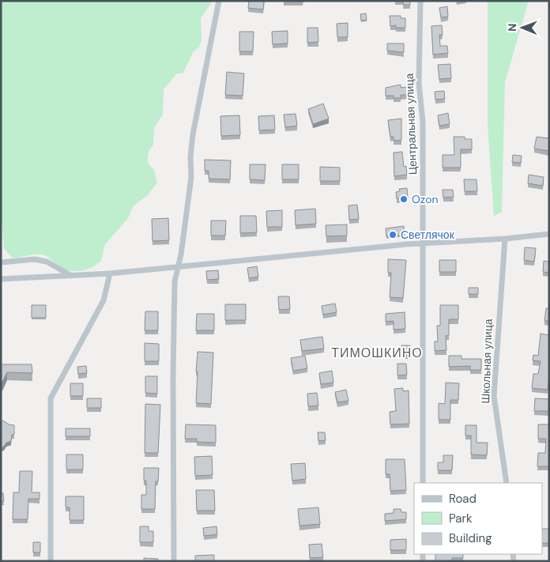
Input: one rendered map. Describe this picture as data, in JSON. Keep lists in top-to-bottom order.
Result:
{
  "streets": {
    "street": ["Центральная улица", "Школьная улица"]
  },
  "districts": ["ТИМОШКИНО"],
  "places": ["Ozon", "Светлячок"],
  "legend": ["Road", "Park", "Building"],
  "north": "left"
}
